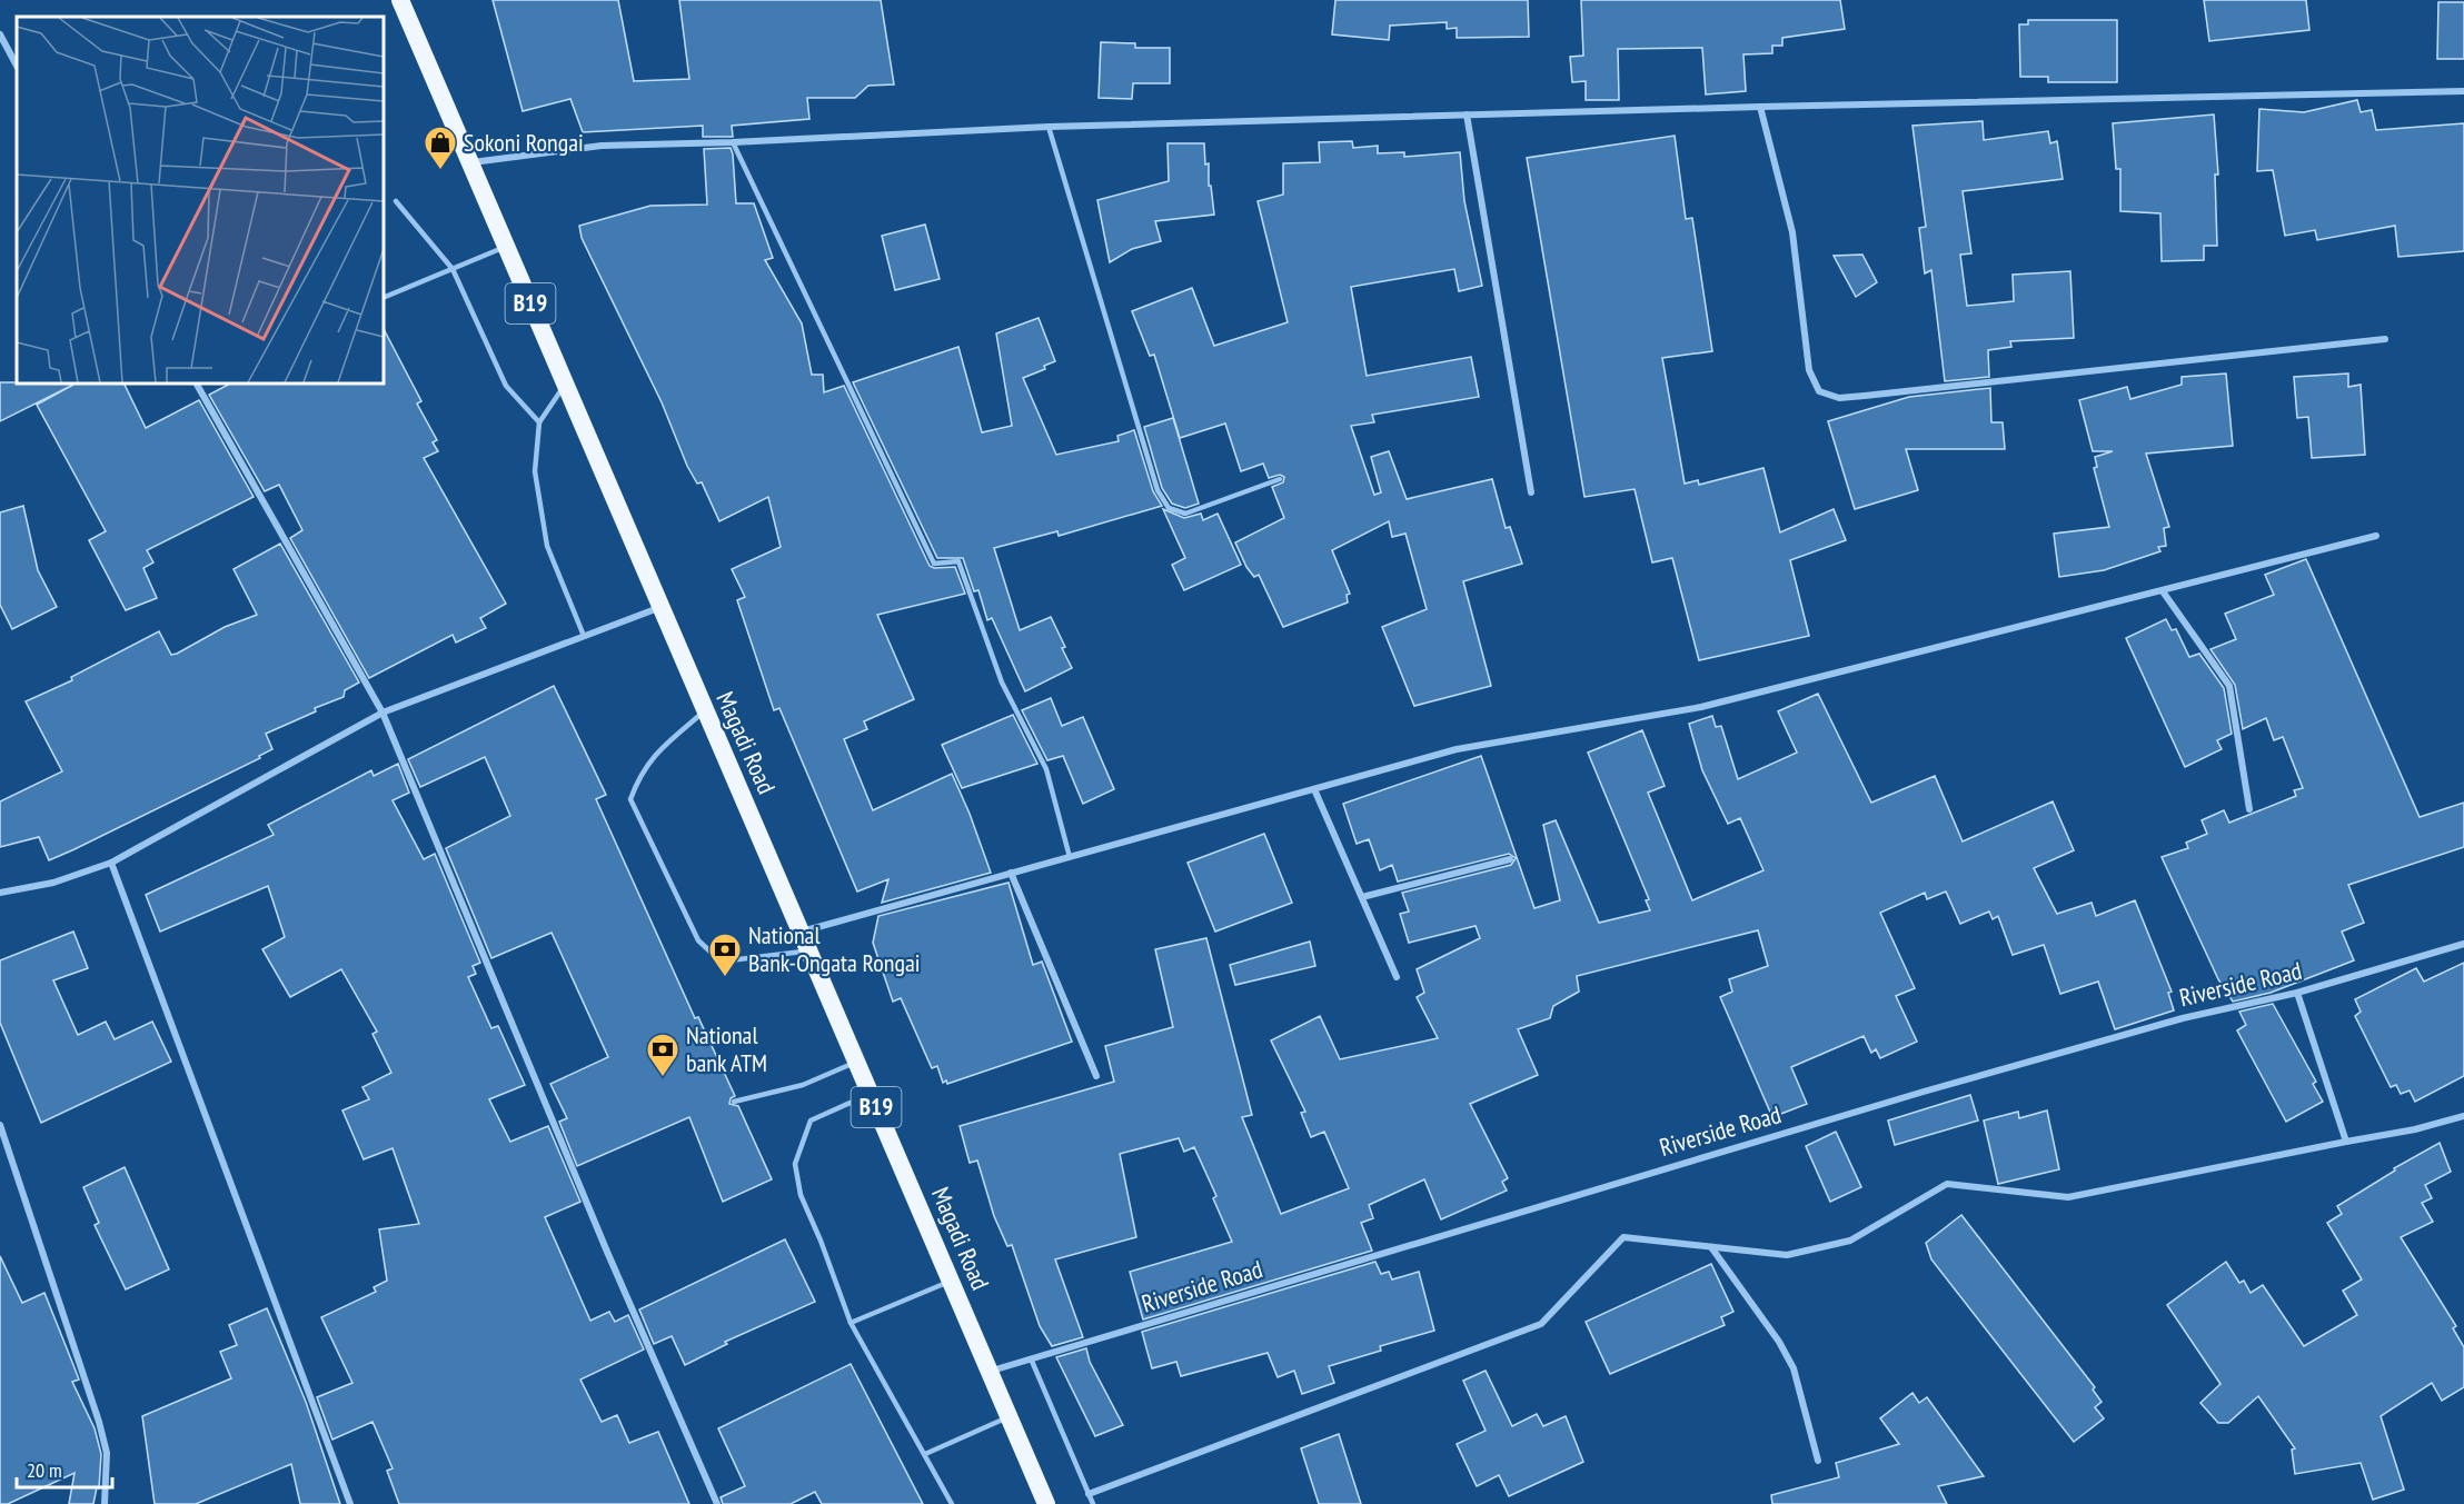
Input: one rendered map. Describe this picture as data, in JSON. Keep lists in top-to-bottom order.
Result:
{
  "streets": {
    "highway": ["B19", "Magadi Road"],
    "street": ["Riverside Road"]
  },
  "crossings": [
    ["Magadi Road", "Riverside Road"]
  ],
  "places": {
    "shop": ["Sokoni Rongai"],
    "bank": ["National Bank-Ongata Rongai", "National bank ATM"]
  },
  "scale_bar": "20 m"
}
